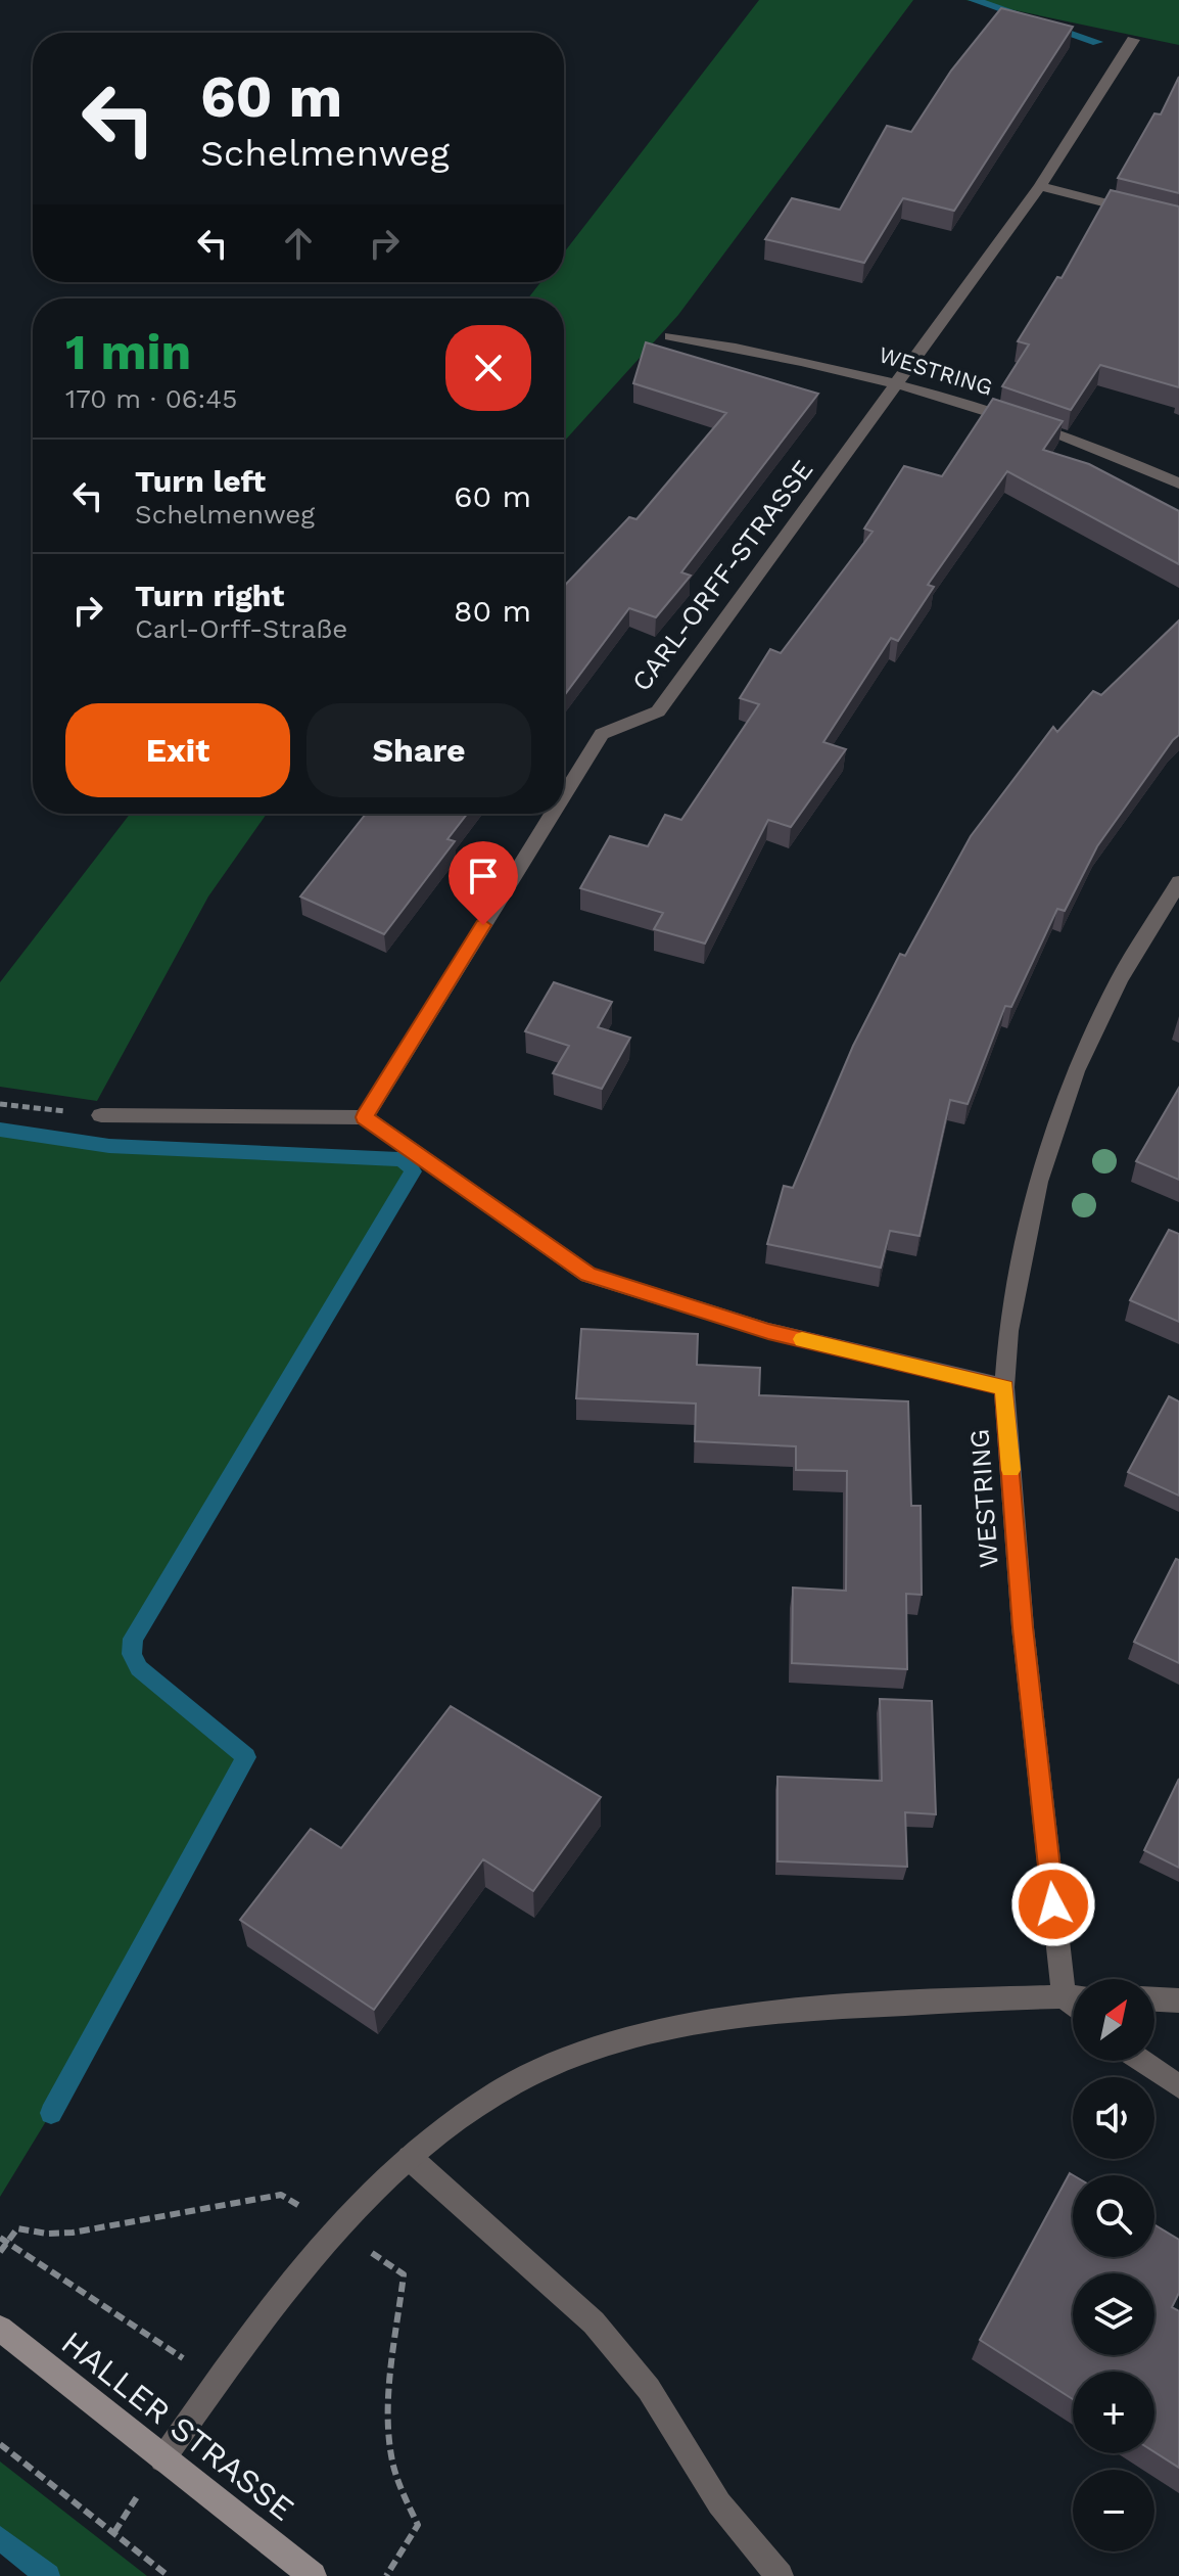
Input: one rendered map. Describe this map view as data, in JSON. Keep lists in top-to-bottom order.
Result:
{
  "streets": {
    "main road": ["HALLER STRASSE"],
    "street": ["WESTRING", "CARL-ORFF-STRASSE"]
  },
  "crossings": [
    ["WESTRING", "CARL-ORFF-STRASSE"]
  ],
  "north": "top right",
  "page": {
    "turn": ["60 m", "Schelmenweg"],
    "heading": ["1 min", "170 m · 06:45"],
    "list": [
      {
        "name": "Turn left",
        "note": "Schelmenweg",
        "value": "60 m"
      },
      {
        "name": "Turn right",
        "note": "Carl-Orff-Straße",
        "value": "80 m"
      }
    ],
    "buttons": ["Exit", "Share"],
    "map_buttons": ["+", "−"]
  }
}
